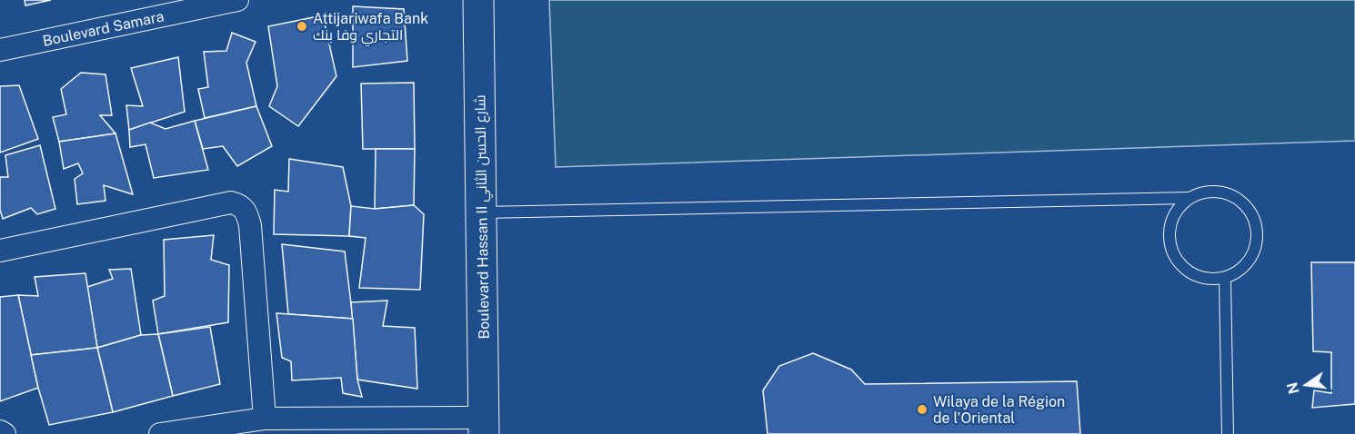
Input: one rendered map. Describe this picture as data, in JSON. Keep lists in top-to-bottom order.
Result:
{
  "streets": {
    "main road": ["Boulevard Hassan II شارع الحسن الثاني"],
    "street": ["Boulevard Samara"]
  },
  "places": ["Attijariwafa Bank التجاري وفا بنك", "Wilaya de la Région de l'Oriental"],
  "north": "left"
}
